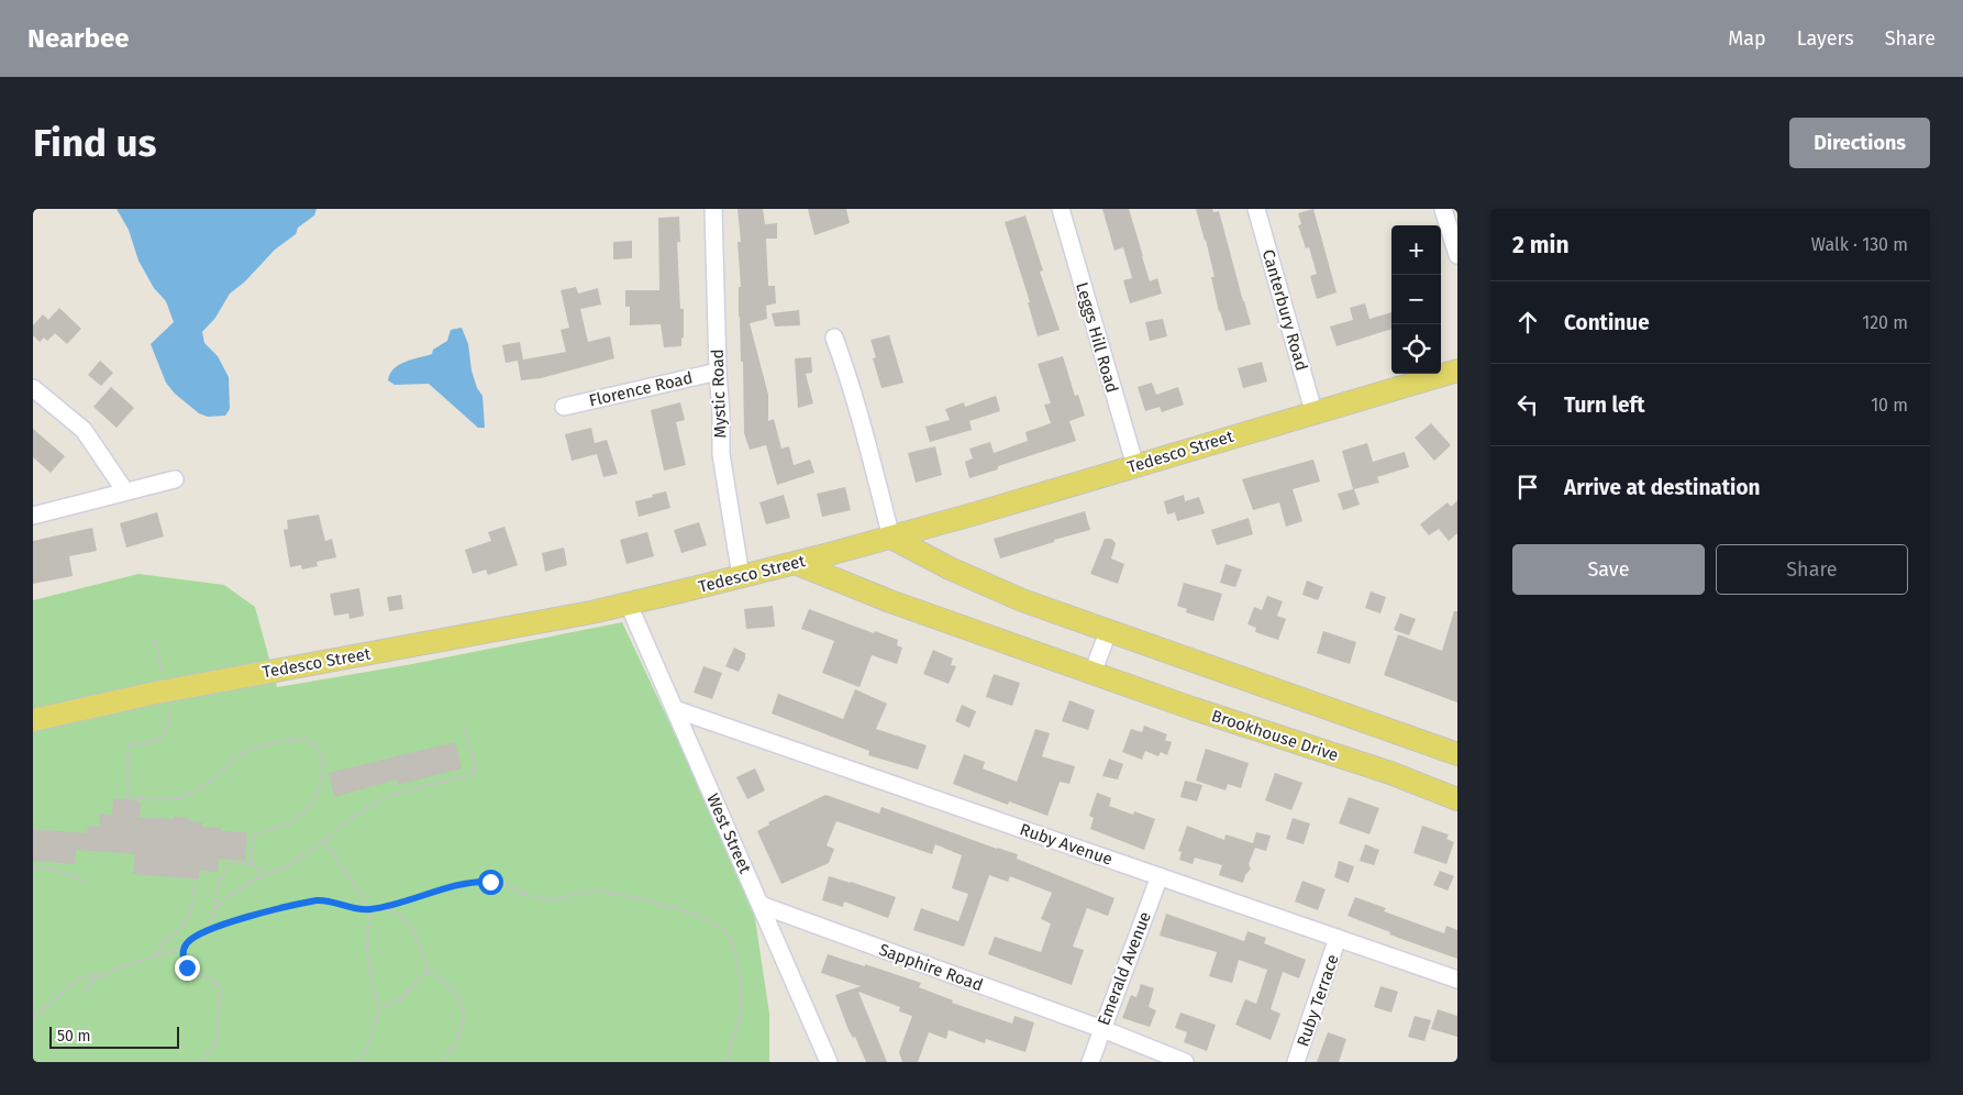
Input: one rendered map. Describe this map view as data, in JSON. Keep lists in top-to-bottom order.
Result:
{
  "streets": {
    "main road": ["Tedesco Street", "Brookhouse Drive"],
    "street": [
      "Canterbury Road",
      "Leggs Hill Road",
      "Florence Road",
      "Mystic Road",
      "West Street",
      "Ruby Avenue",
      "Sapphire Road",
      "Emerald Avenue",
      "Ruby Terrace"
    ]
  },
  "crossings": [
    ["Canterbury Road", "Tedesco Street"],
    ["Leggs Hill Road", "Tedesco Street"],
    ["Florence Road", "Mystic Road"],
    ["Mystic Road", "Tedesco Street"],
    ["Tedesco Street", "Brookhouse Drive"],
    ["Tedesco Street", "West Street"],
    ["West Street", "Ruby Avenue"],
    ["West Street", "Sapphire Road"],
    ["Ruby Avenue", "Emerald Avenue"],
    ["Ruby Avenue", "Ruby Terrace"],
    ["Sapphire Road", "Emerald Avenue"]
  ],
  "scale_bar": "50 m",
  "page": {
    "header": "Nearbee",
    "nav": ["Map", "Layers", "Share"],
    "buttons": [
      "Directions",
      ["Save", "Share"]
    ],
    "title": "Find us",
    "heading": ["2 min", "Walk · 130 m"],
    "map_buttons": ["+", "−"],
    "list": [
      ["Continue", "120 m"],
      ["Turn left", "10 m"],
      "Arrive at destination"
    ],
    "scale": "50 m"
  }
}
